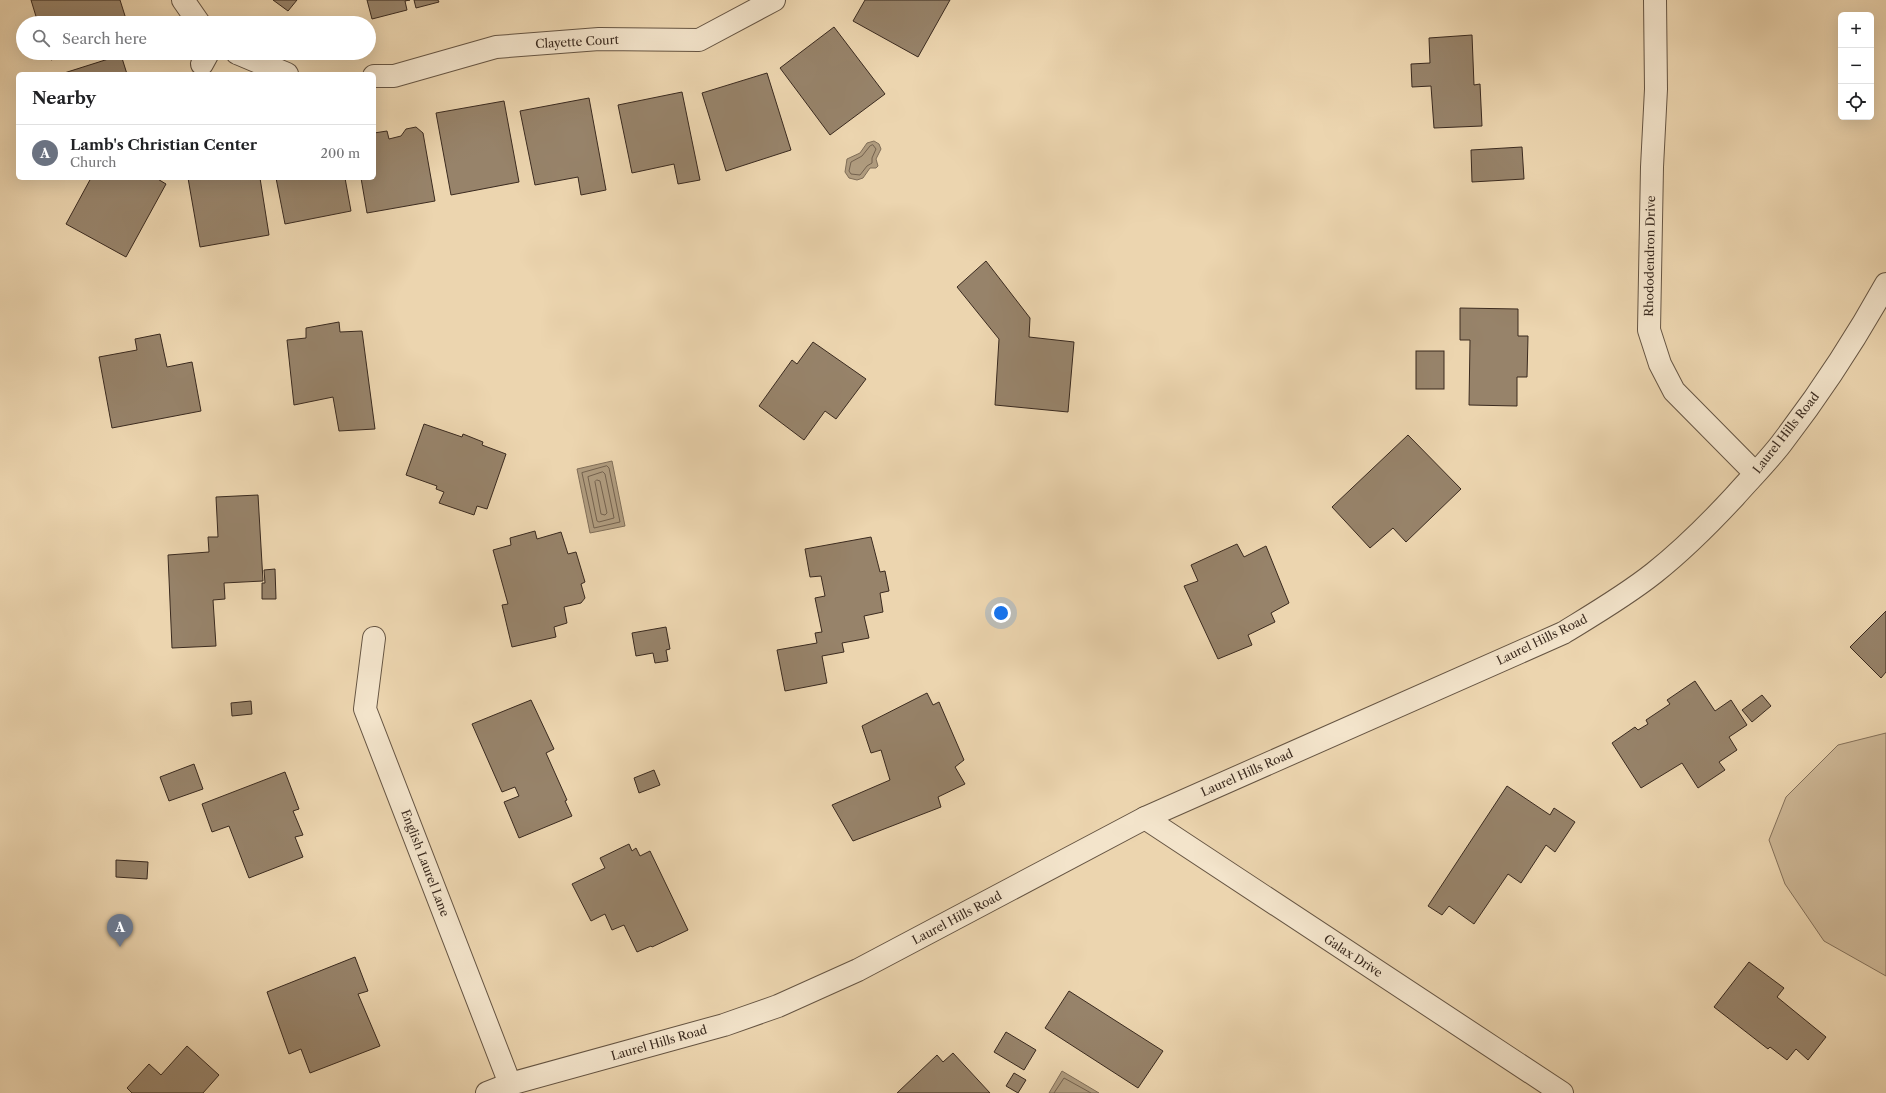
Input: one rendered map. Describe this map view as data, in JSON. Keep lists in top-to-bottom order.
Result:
{
  "streets": {
    "street": [
      "Clayette Court",
      "Rhododendron Drive",
      "Laurel Hills Road",
      "English Laurel Lane",
      "Galax Drive"
    ]
  },
  "crossings": [
    ["Rhododendron Drive", "Laurel Hills Road"],
    ["Laurel Hills Road", "English Laurel Lane"],
    ["Laurel Hills Road", "Galax Drive"]
  ],
  "page": {
    "map_buttons": ["+", "−"],
    "search": "Search here",
    "heading": "Nearby",
    "list": [
      {
        "mark": "A",
        "name": "Lamb's Christian Center",
        "note": "Church",
        "value": "200 m"
      }
    ],
    "pins": "A"
  }
}
